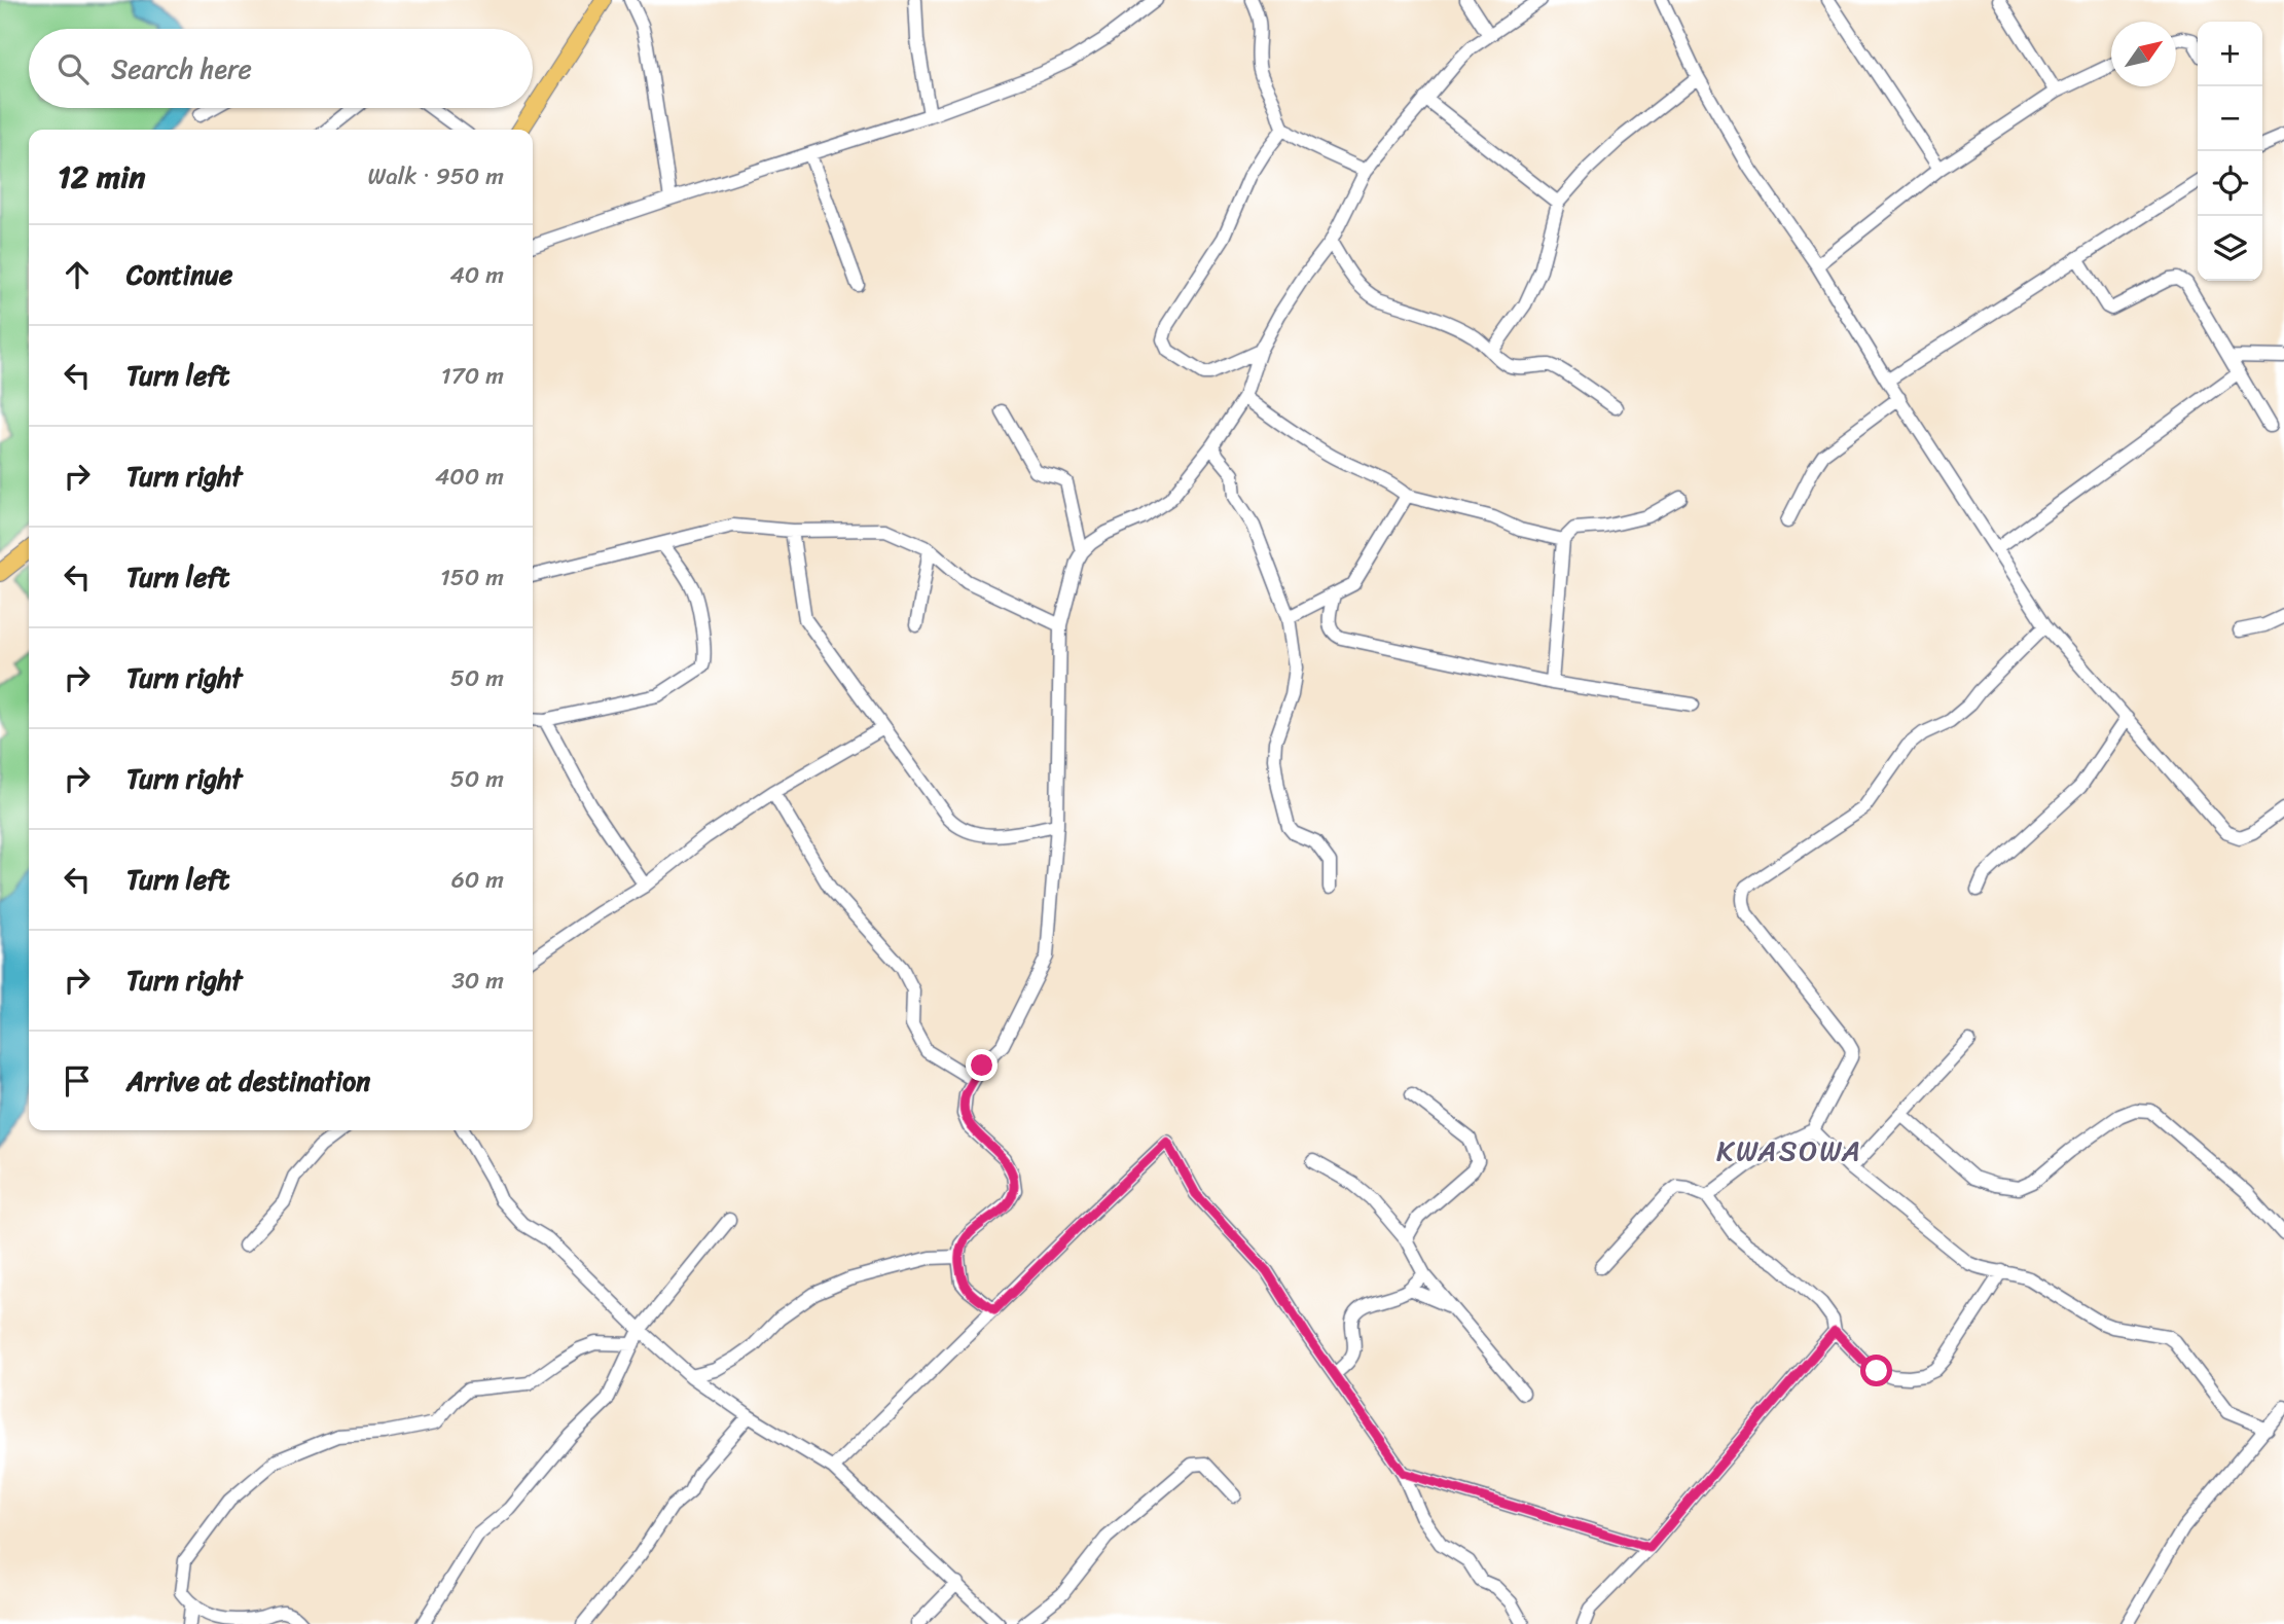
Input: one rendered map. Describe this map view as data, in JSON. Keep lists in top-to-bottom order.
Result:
{
  "districts": ["KWASOWA"],
  "north": "top right",
  "page": {
    "map_buttons": ["+", "−"],
    "search": "Search here",
    "heading": ["12 min", "Walk · 950 m"],
    "list": [
      ["Continue", "40 m"],
      ["Turn left", "170 m"],
      ["Turn right", "400 m"],
      ["Turn left", "150 m"],
      ["Turn right", "50 m"],
      ["Turn right", "50 m"],
      ["Turn left", "60 m"],
      ["Turn right", "30 m"],
      "Arrive at destination"
    ]
  }
}
